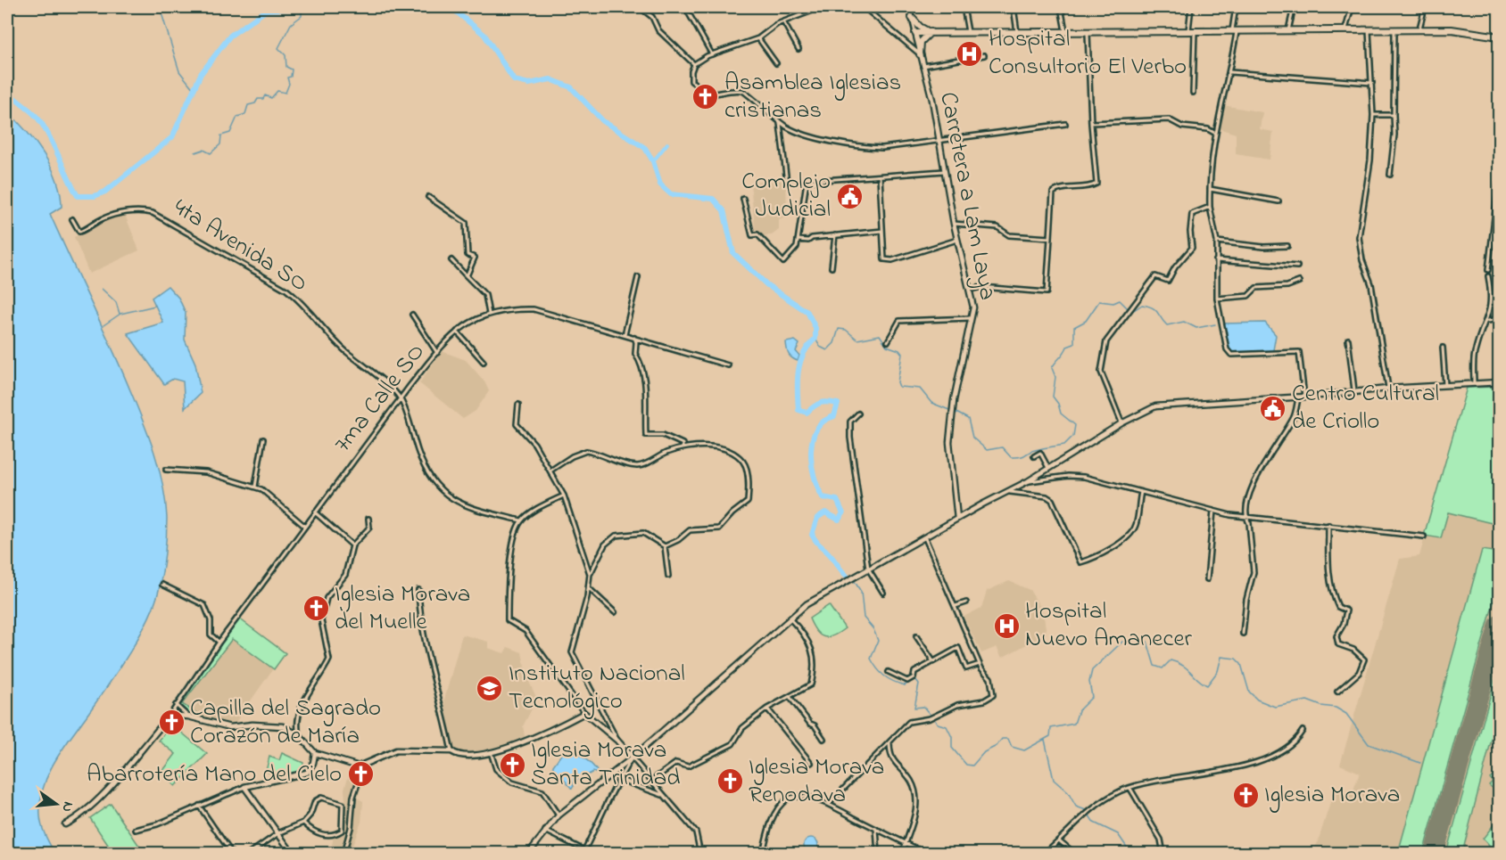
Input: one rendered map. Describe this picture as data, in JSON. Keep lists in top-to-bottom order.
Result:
{
  "streets": {
    "street": ["Carretera a Lam Laya", "4ta Avenida SO", "7ma Calle SO"]
  },
  "crossings": [
    ["4ta Avenida SO", "7ma Calle SO"]
  ],
  "places": {
    "hospital": ["Hospital Consultorio El Verbo", "Hospital Nuevo Amanecer"],
    "church": [
      "Asamblea Iglesias cristianas",
      "Iglesia Morava del Muelle",
      "Capilla del Sagrado Corazón de María",
      "Iglesia Morava Santa Trinidad",
      "Abarrotería Mano del Cielo",
      "Iglesia Morava Renodava",
      "Iglesia Morava"
    ],
    "public building": ["Complejo Judicial", "Centro Cultural de Criollo"],
    "school or university": ["Instituto Nacional Tecnológico"]
  },
  "north": "right"
}
